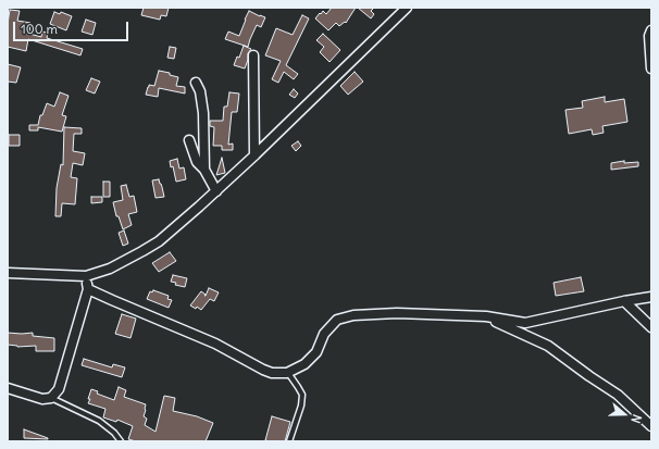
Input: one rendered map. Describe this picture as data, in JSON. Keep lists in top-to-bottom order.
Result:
{
  "scale_bar": "100 m",
  "north": "right"
}
